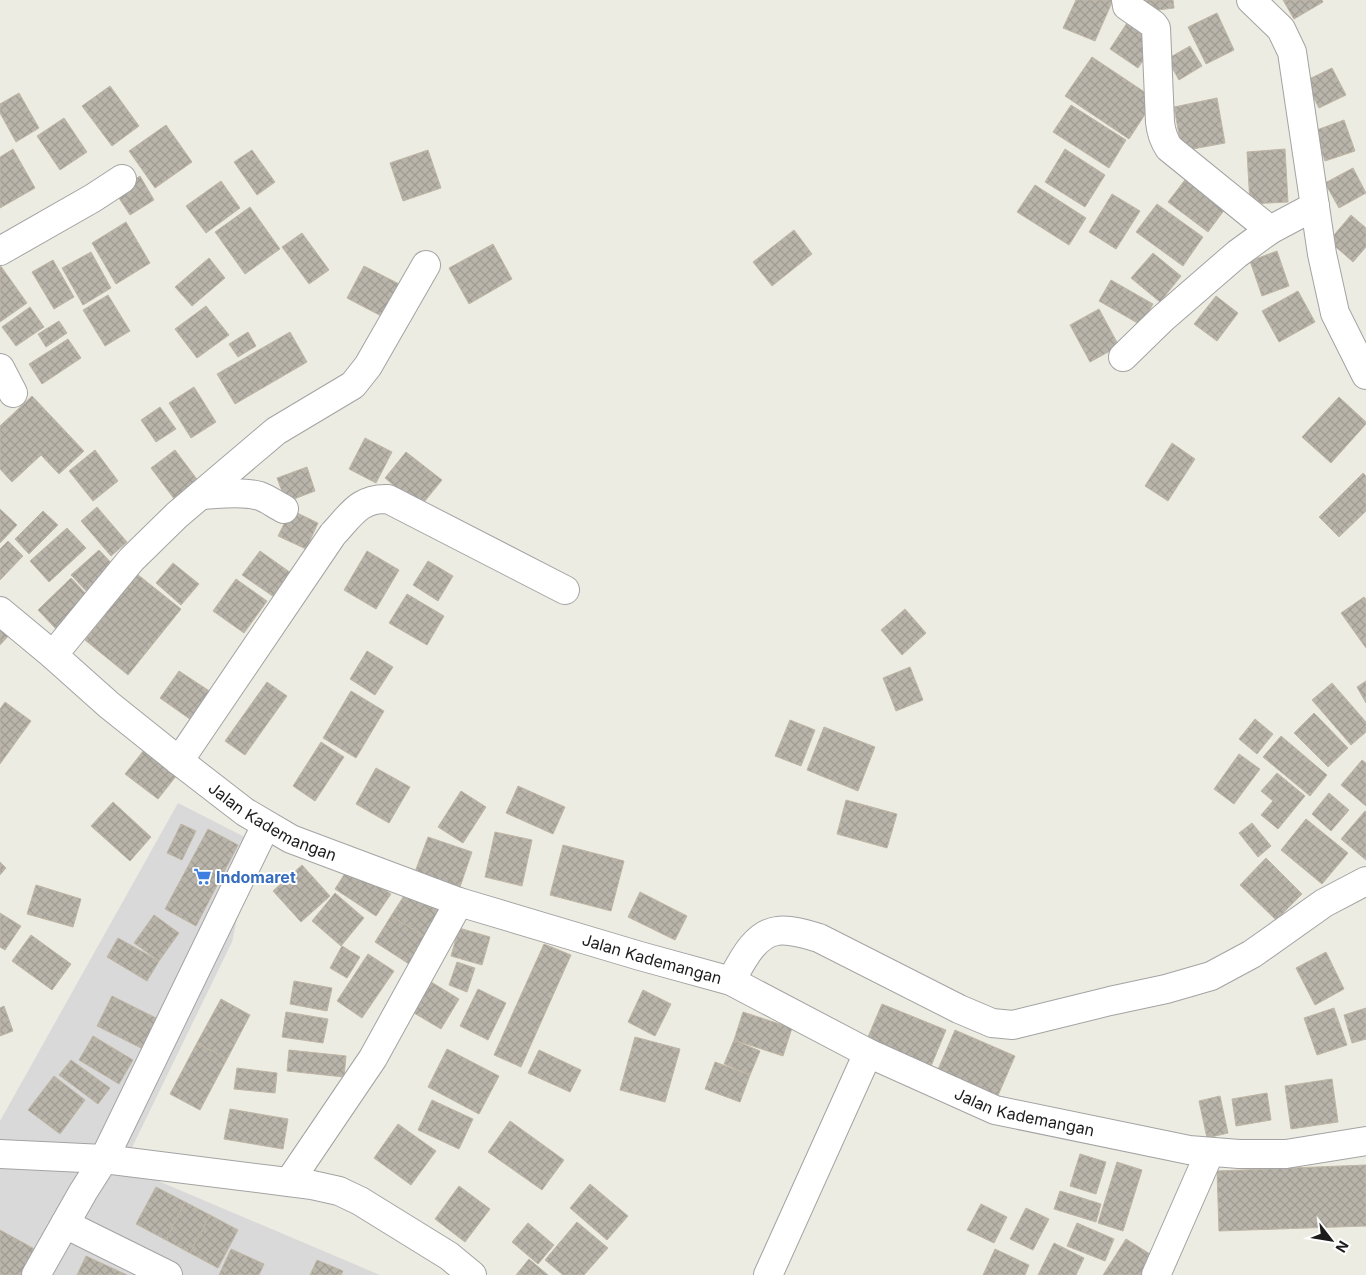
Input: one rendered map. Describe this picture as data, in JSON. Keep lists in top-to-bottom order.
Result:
{
  "streets": {
    "street": ["Jalan Kademangan"]
  },
  "places": {
    "supermarket": ["Indomaret"]
  },
  "north": "bottom right"
}
